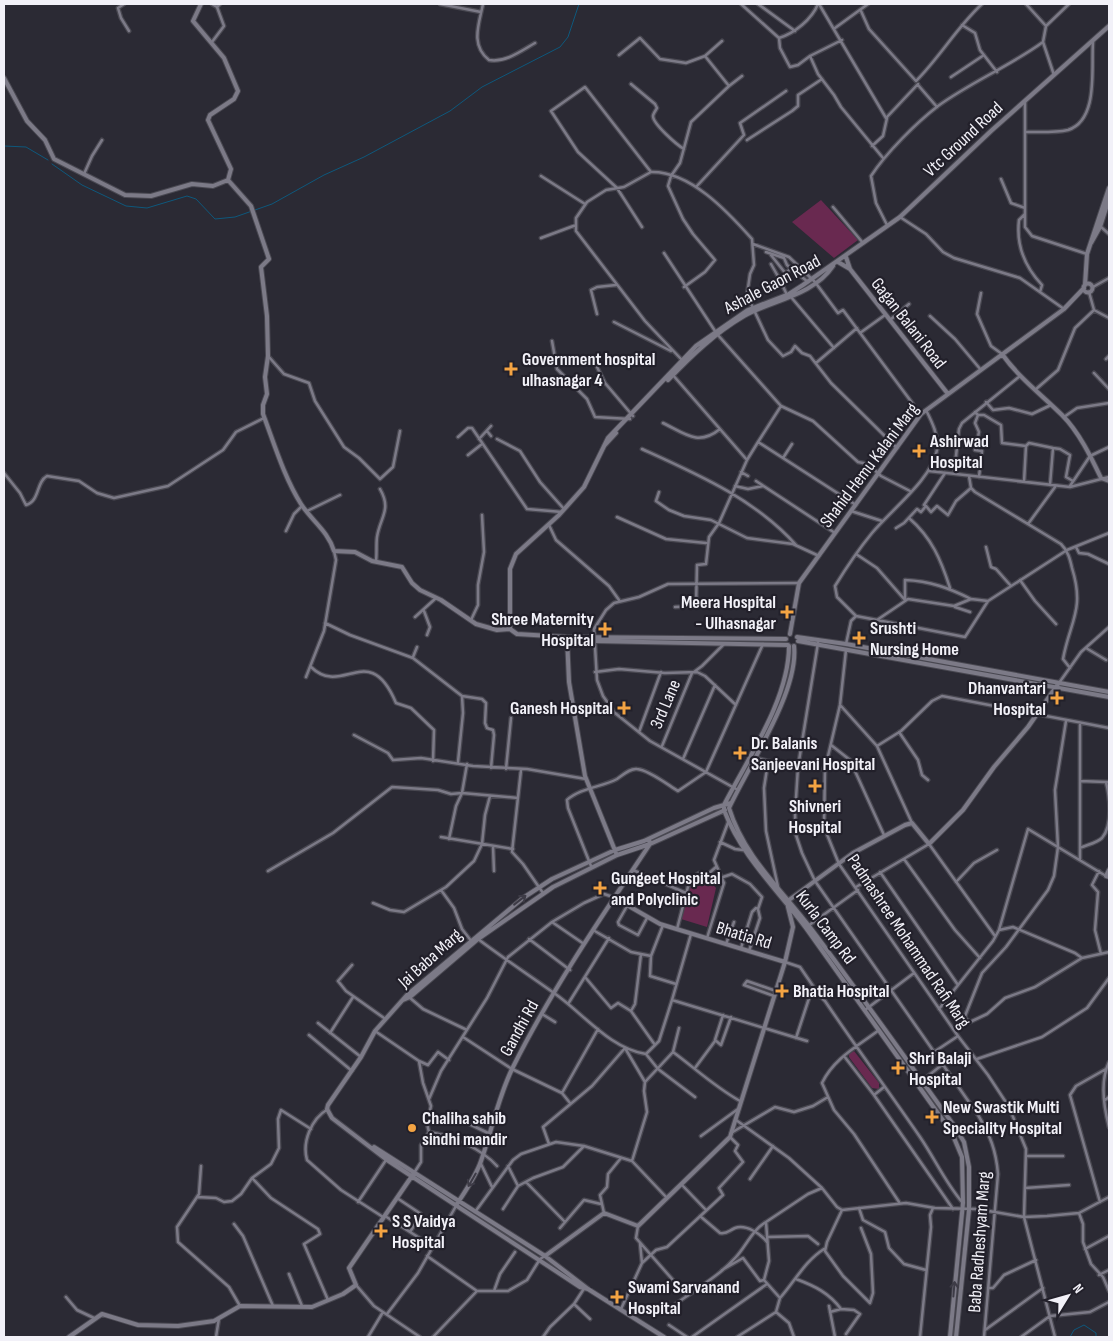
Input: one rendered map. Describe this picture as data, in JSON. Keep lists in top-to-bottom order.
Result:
{
  "streets": {
    "street": [
      "Vtc Ground Road",
      "Ashale Gaon Road",
      "Gagan Balani Road",
      "Shahid Hemu Kalani Marg",
      "3rd Lane",
      "Kurla Camp Rd",
      "Bhatia Rd",
      "Padmashree Mohammad Rafi Marg",
      "Jai Baba Marg",
      "Gandhi Rd",
      "Baba Radheshyam Marg"
    ]
  },
  "crossings": [
    ["Vtc Ground Road", "Ashale Gaon Road"],
    ["Vtc Ground Road", "Gagan Balani Road"],
    ["Gagan Balani Road", "Shahid Hemu Kalani Marg"],
    ["Bhatia Rd", "Gandhi Rd"],
    ["Jai Baba Marg", "Gandhi Rd"]
  ],
  "places": {
    "health": [
      "Government hospital ulhasnagar 4",
      "Ashirwad Hospital",
      "Meera Hospital - Ulhasnagar",
      "Shree Maternity Hospital",
      "Srushti Nursing Home",
      "Dhanvantari Hospital",
      "Ganesh Hospital",
      "Dr. Balanis Sanjeevani Hospital",
      "Shivneri Hospital",
      "Gungeet Hospital and Polyclinic",
      "Bhatia Hospital",
      "Shri Balaji Hospital",
      "New Swastik Multi Speciality Hospital",
      "S S Vaidya Hospital",
      "Swami Sarvanand Hospital"
    ],
    "other": ["Chaliha sahib sindhi mandir"]
  },
  "north": "top right"
}
